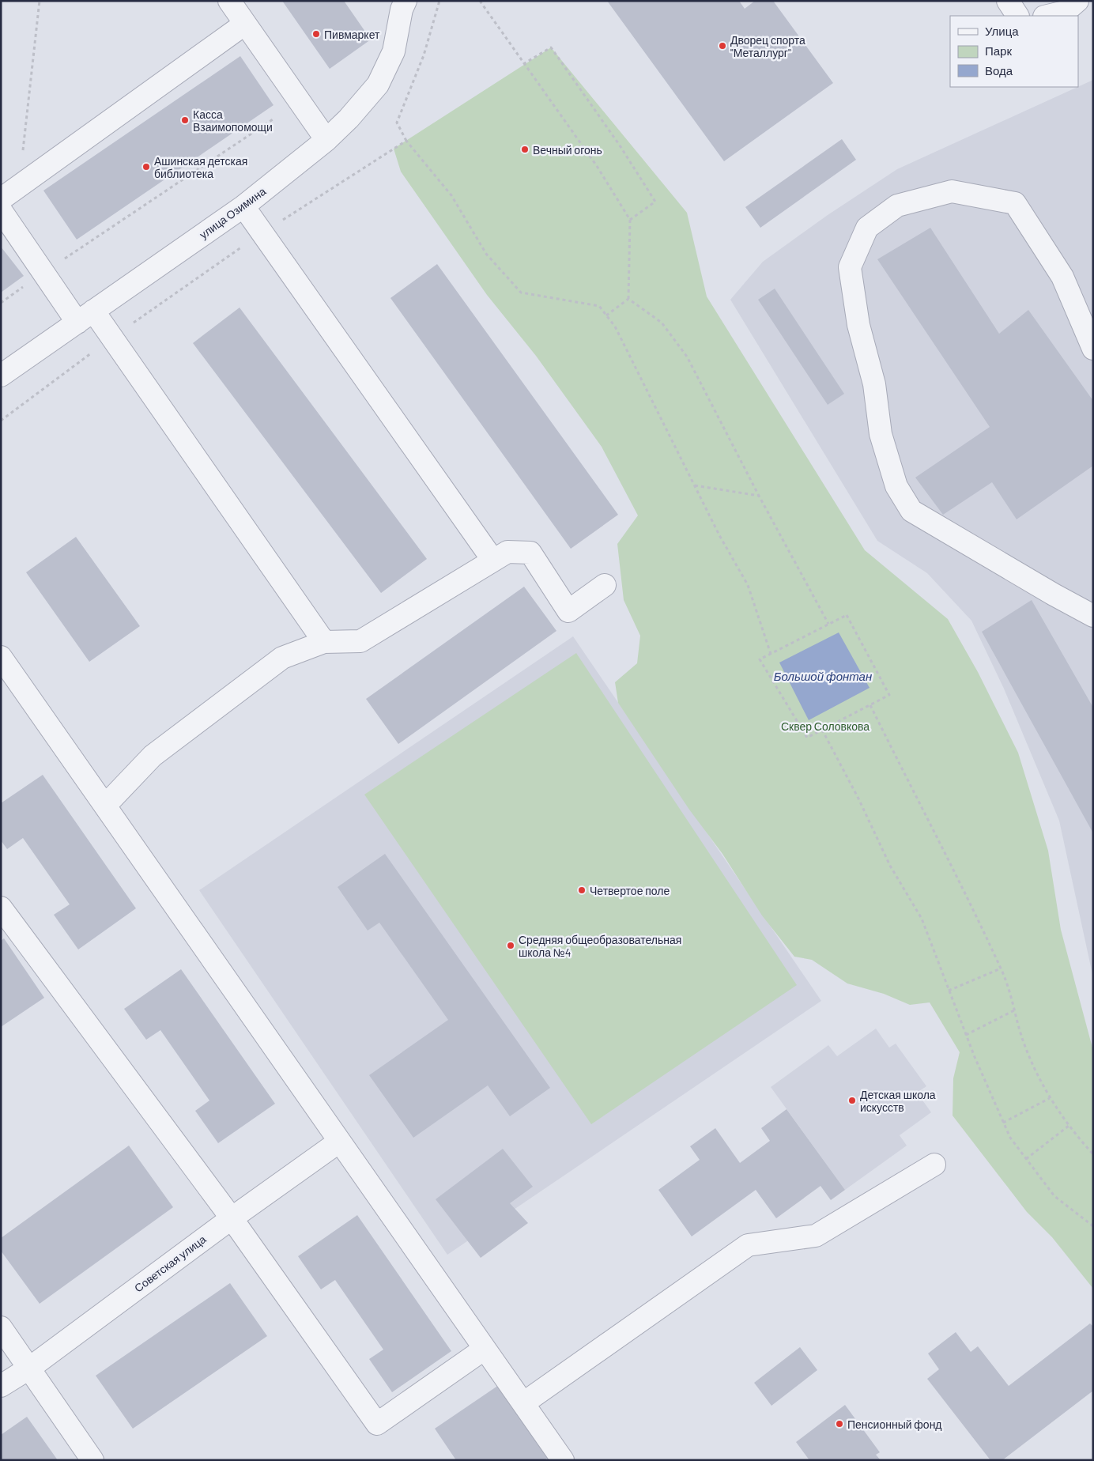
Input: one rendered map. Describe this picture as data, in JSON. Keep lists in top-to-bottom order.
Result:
{
  "streets": {
    "street": ["улица Озимина", "Советская улица"]
  },
  "water": ["Большой фонтан"],
  "parks": ["Сквер Соловкова"],
  "places": [
    "Пивмаркет",
    "Дворец спорта \"Металлург\"",
    "Касса Взаимопомощи",
    "Вечный огонь",
    "Ашинская детская библиотека",
    "Четвертое поле",
    "Средняя общеобразовательная школа №4",
    "Детская школа искусств",
    "Пенсионный фонд"
  ],
  "legend": ["Улица", "Парк", "Вода"]
}
